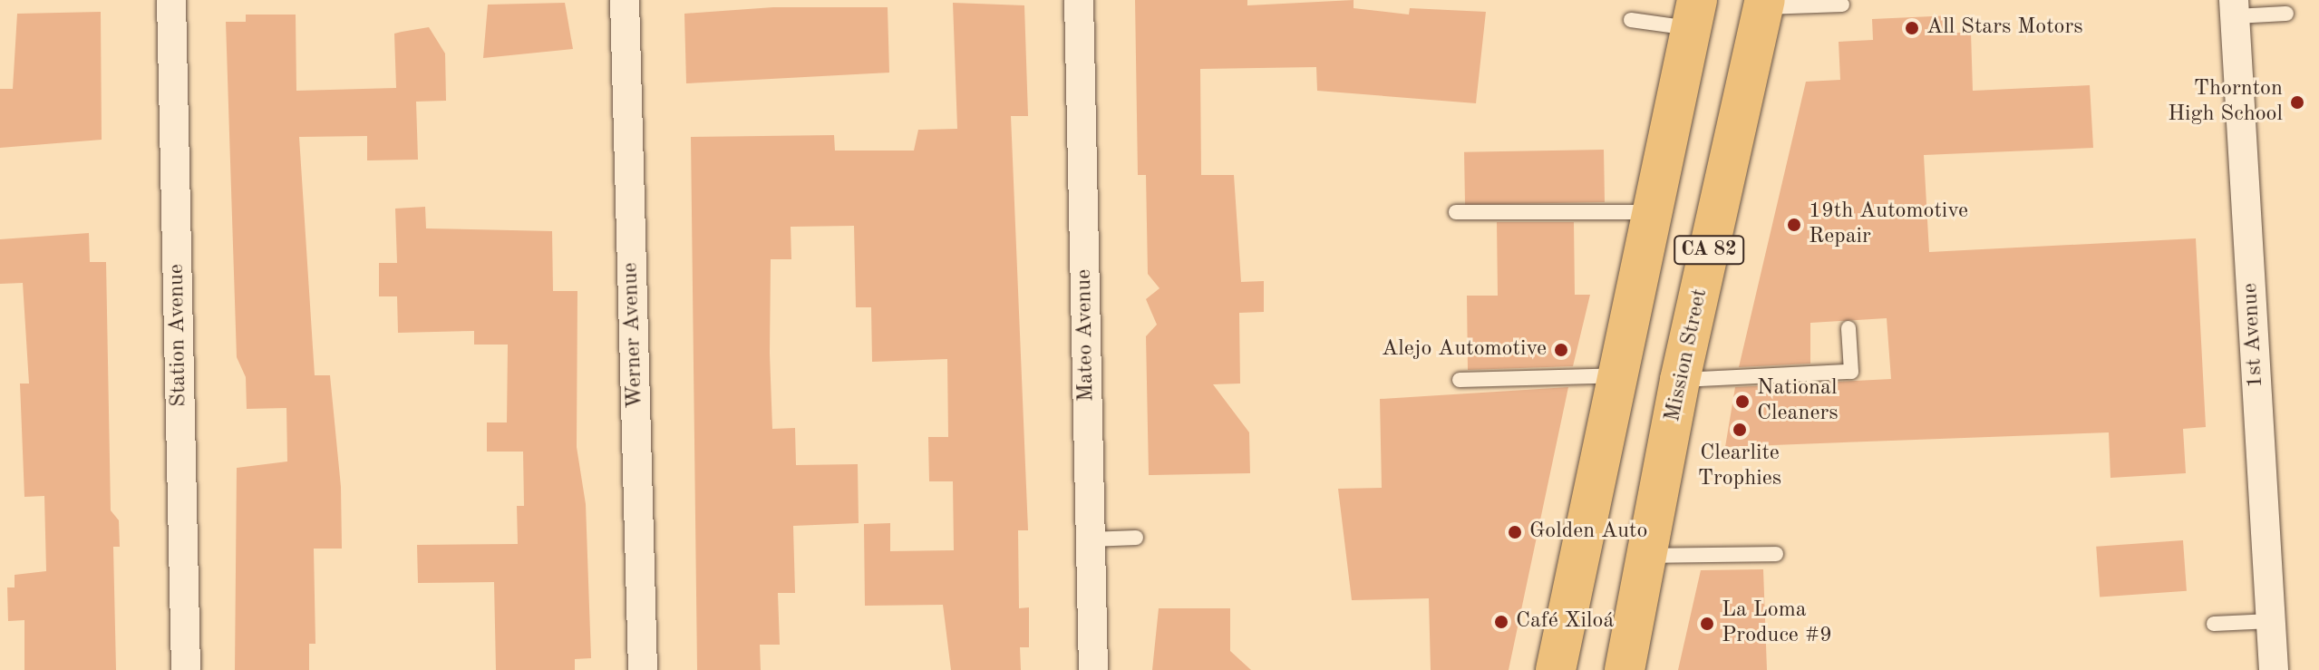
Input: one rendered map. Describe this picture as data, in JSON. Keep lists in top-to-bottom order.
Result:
{
  "streets": {
    "main road": ["CA 82", "Mission Street"],
    "street": [
      "Station Avenue",
      "Werner Avenue",
      "Mateo Avenue",
      "1st Avenue"
    ]
  },
  "places": [
    "All Stars Motors",
    "Thornton High School",
    "19th Automotive Repair",
    "Alejo Automotive",
    "National Cleaners",
    "Clearlite Trophies",
    "Golden Auto",
    "Café Xiloá",
    "La Loma Produce #9"
  ]
}
